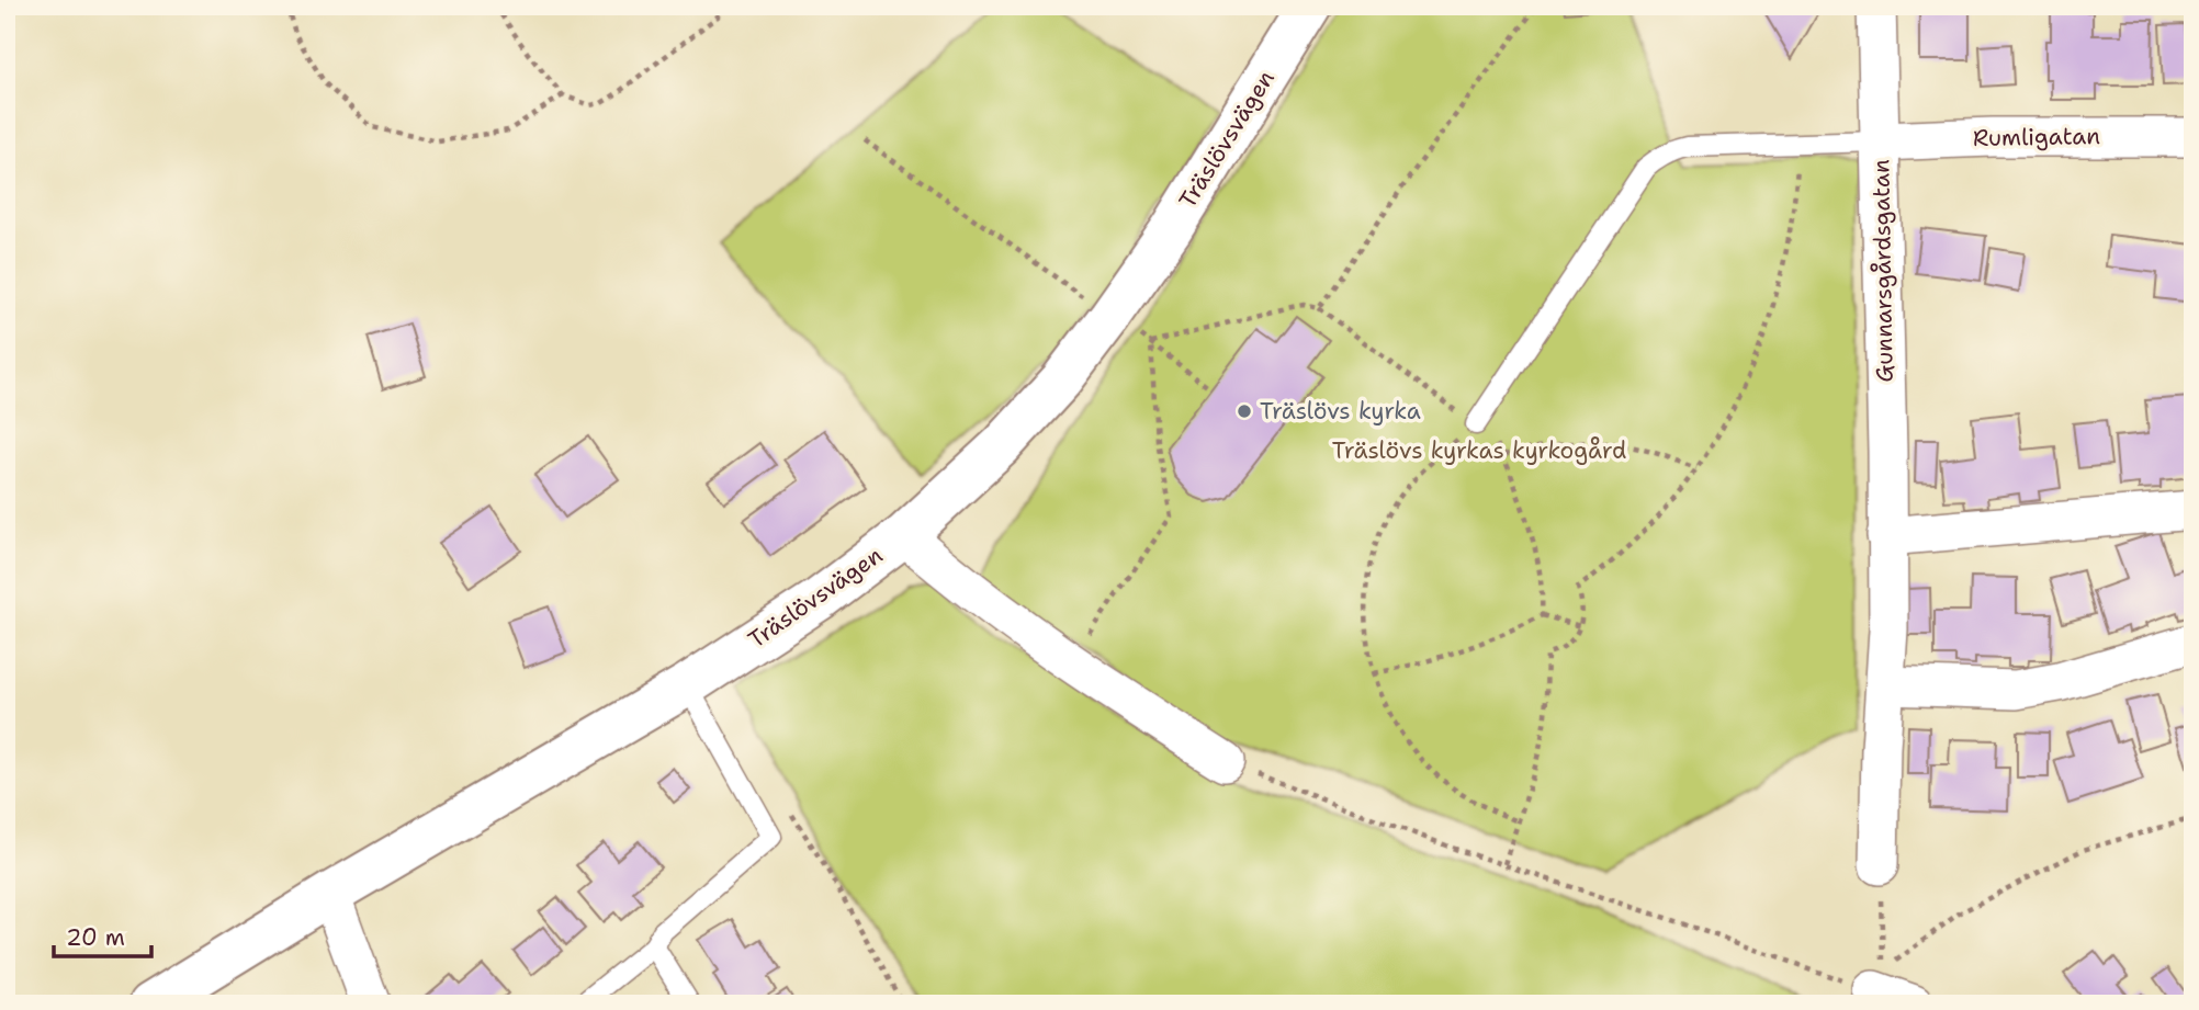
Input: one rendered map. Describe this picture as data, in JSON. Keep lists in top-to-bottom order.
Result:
{
  "streets": {
    "street": ["Rumligatan", "Träslövsvägen", "Gunnarsgårdsgatan"]
  },
  "crossings": [
    ["Rumligatan", "Gunnarsgårdsgatan"]
  ],
  "parks": ["Träslövs kyrkas kyrkogård"],
  "places": ["Träslövs kyrka"],
  "scale_bar": "20 m"
}
